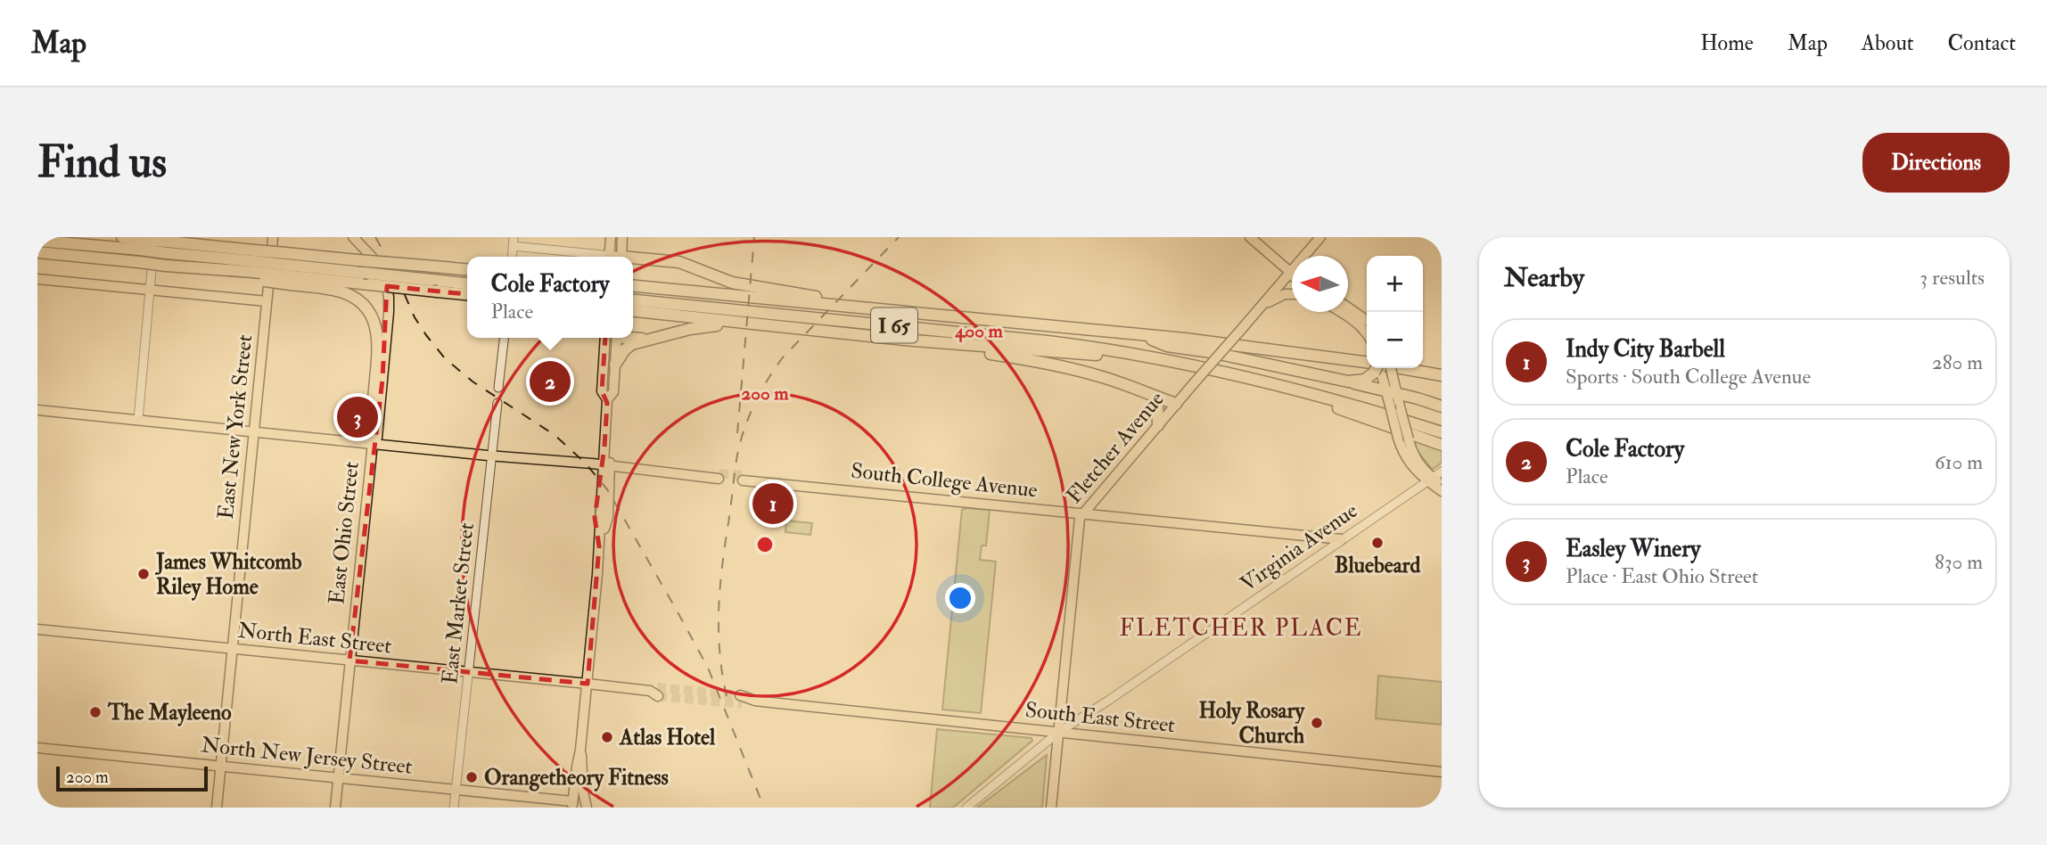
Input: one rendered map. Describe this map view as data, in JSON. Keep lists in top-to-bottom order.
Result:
{
  "streets": {
    "highway": ["I 65"],
    "main road": [
      "East New York Street",
      "Fletcher Avenue",
      "South College Avenue",
      "East Ohio Street",
      "North East Street",
      "South East Street",
      "North New Jersey Street"
    ],
    "street": ["Virginia Avenue", "East Market Street"]
  },
  "crossings": [
    ["East New York Street", "North East Street"],
    ["East New York Street", "North New Jersey Street"],
    ["Fletcher Avenue", "South College Avenue"],
    ["Fletcher Avenue", "Virginia Avenue"],
    ["Fletcher Avenue", "South East Street"],
    ["South College Avenue", "Virginia Avenue"],
    ["East Ohio Street", "North East Street"],
    ["East Ohio Street", "North New Jersey Street"],
    ["Virginia Avenue", "South East Street"],
    ["East Market Street", "North East Street"],
    ["East Market Street", "North New Jersey Street"]
  ],
  "districts": ["FLETCHER PLACE"],
  "places": [
    "Bluebeard",
    "James Whitcomb Riley Home",
    "The Mayleeno",
    "Holy Rosary Church",
    "Atlas Hotel",
    "Orangetheory Fitness"
  ],
  "scale_bar": "200 m",
  "north": "left",
  "page": {
    "header": "Map",
    "nav": [
      "Home",
      "Map",
      "About",
      "Contact"
    ],
    "buttons": "Directions",
    "title": "Find us",
    "heading": ["Nearby", "3 results"],
    "map_buttons": ["+", "−"],
    "popup": ["Cole Factory", "Place"],
    "list": [
      {
        "mark": "1",
        "name": "Indy City Barbell",
        "note": "Sports · South College Avenue",
        "value": "280 m"
      },
      {
        "mark": "2",
        "name": "Cole Factory",
        "note": "Place",
        "value": "610 m"
      },
      {
        "mark": "3",
        "name": "Easley Winery",
        "note": "Place · East Ohio Street",
        "value": "830 m"
      }
    ],
    "pins": ["2", "3", "1"],
    "scale": "200 m"
  },
  "rings": ["400 m", "200 m"]
}
